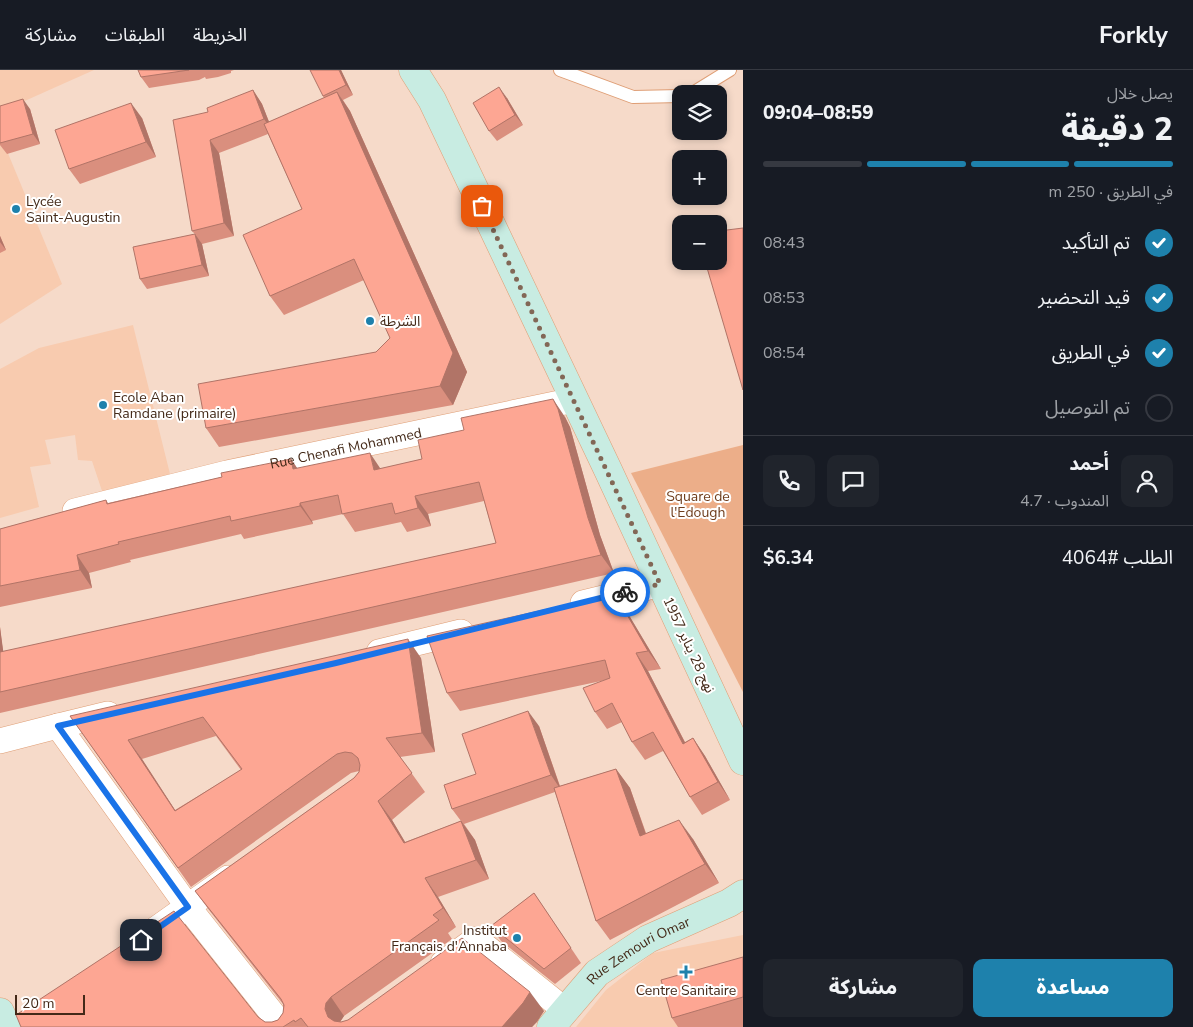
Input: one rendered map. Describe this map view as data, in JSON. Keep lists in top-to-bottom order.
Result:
{
  "streets": {
    "street": ["Rue Chenafi Mohammed", "نهج 28 يناير 1957", "Rue Zemouri Omar"]
  },
  "crossings": [
    ["Rue Chenafi Mohammed", "نهج 28 يناير 1957"]
  ],
  "parks": ["Square de l'Edough"],
  "places": {
    "other": [
      "Lycée Saint-Augustin",
      "الشرطة",
      "Ecole Aban Ramdane (primaire)",
      "Institut Français d'Annaba"
    ],
    "health": ["Centre Sanitaire"]
  },
  "scale_bar": "20 m",
  "page": {
    "header": "Forkly",
    "nav": ["الخريطة", "الطبقات", "مشاركة"],
    "heading": ["2 دقيقة", "يصل خلال", "08:59–09:04"],
    "panel": [
      "أحمد",
      "المندوب · 4.7",
      "الطلب #4064",
      "$6.34"
    ],
    "map_buttons": ["+", "−"],
    "bar": "في الطريق · 250 m",
    "list": [
      ["تم التأكيد", "08:43"],
      ["قيد التحضير", "08:53"],
      ["في الطريق", "08:54"],
      "تم التوصيل"
    ],
    "buttons": ["مساعدة", "مشاركة"],
    "scale": "20 m"
  }
}
